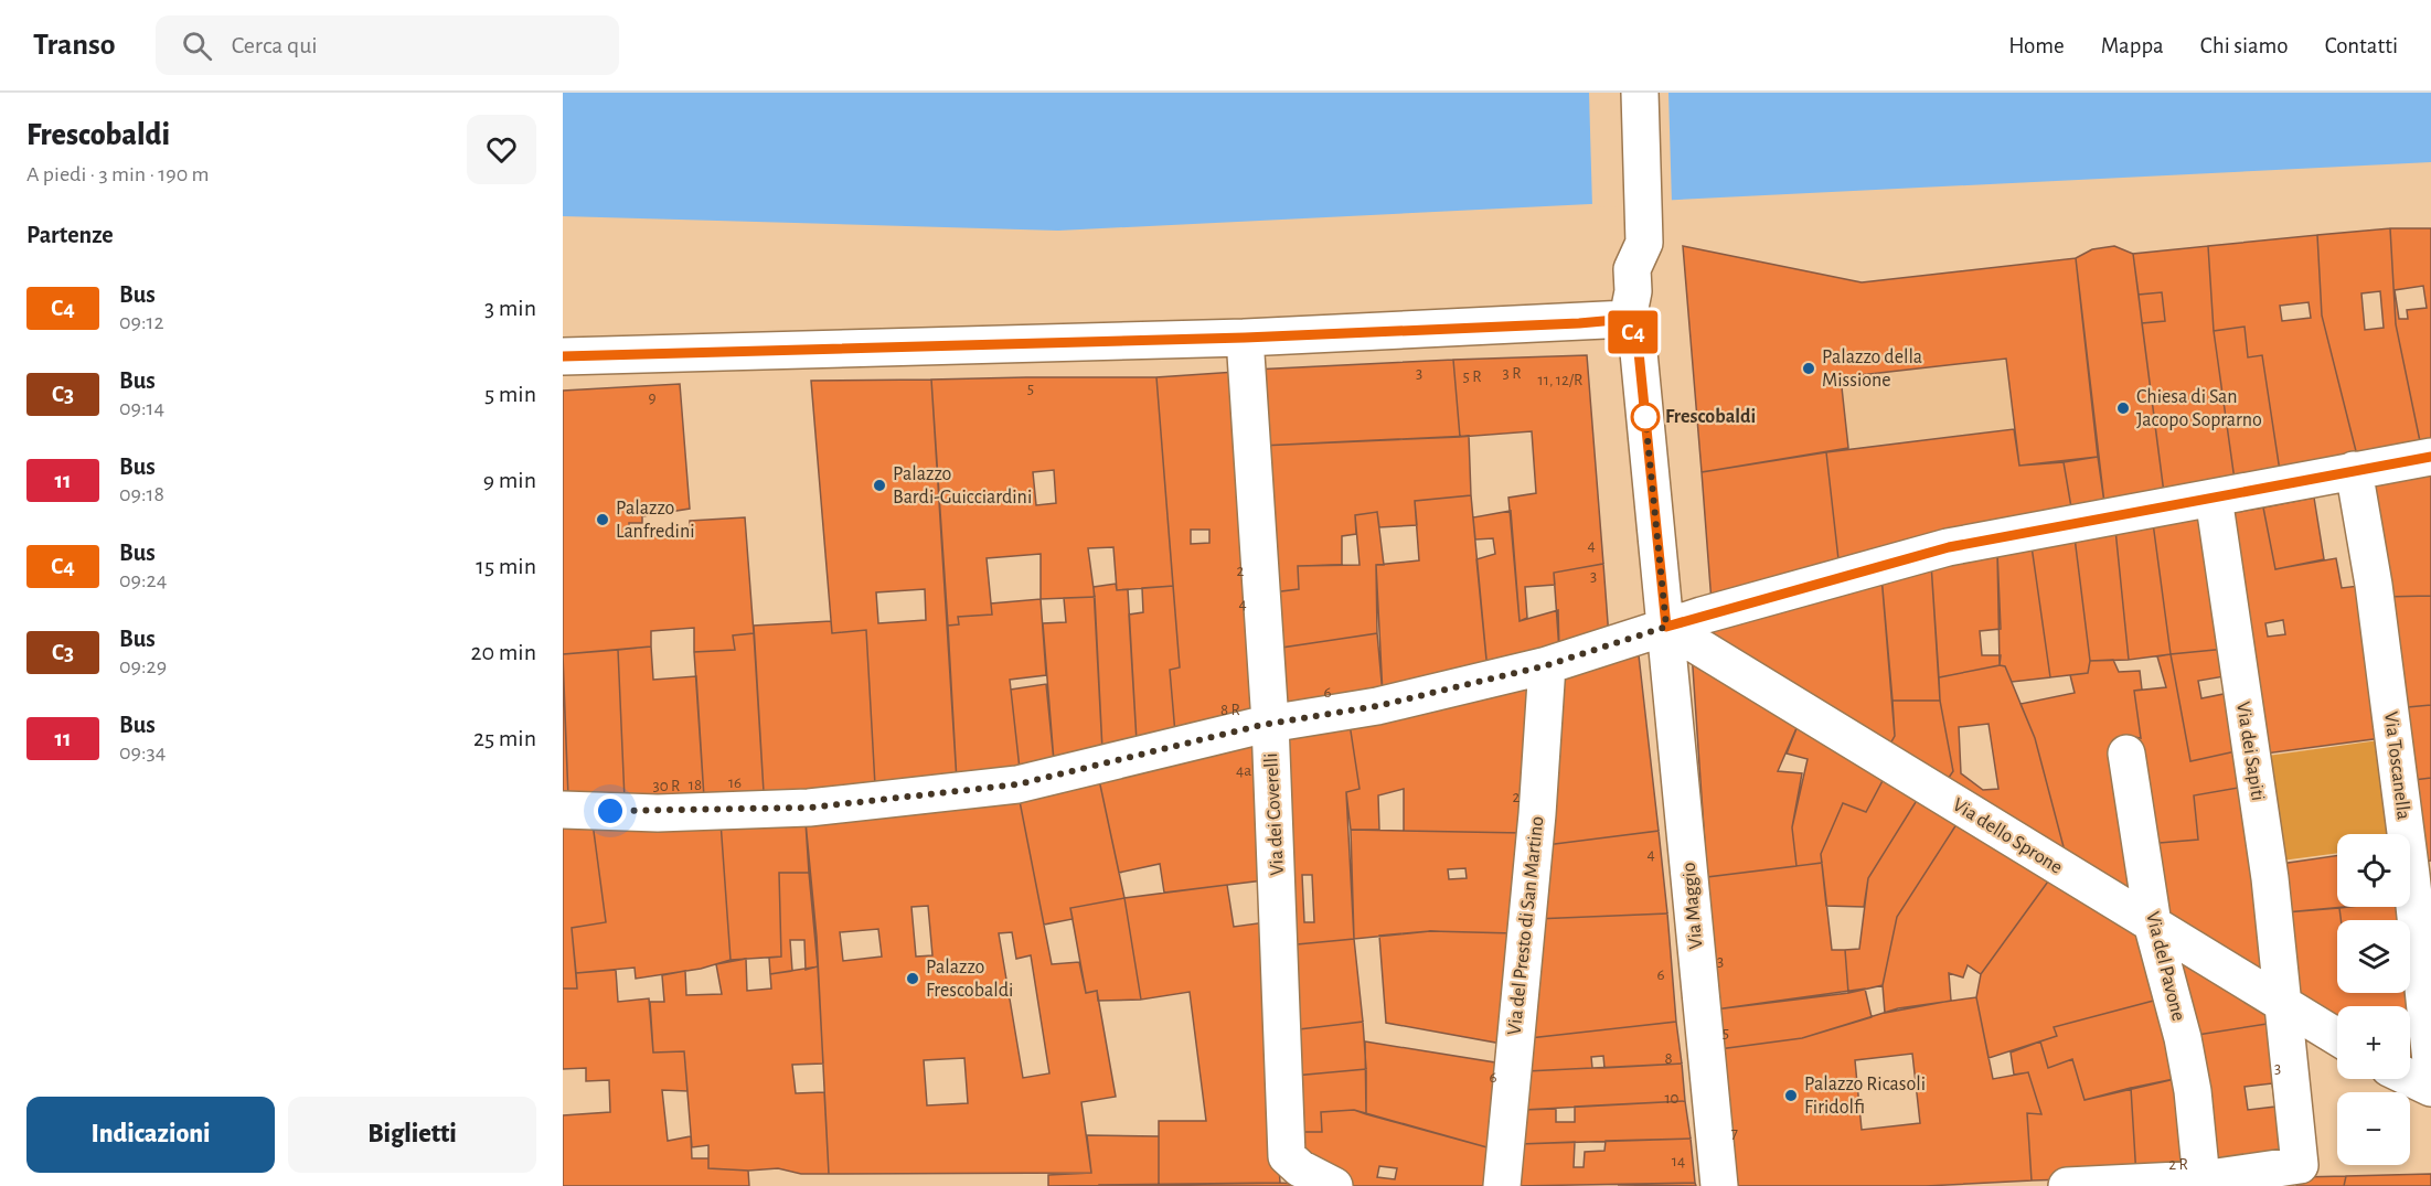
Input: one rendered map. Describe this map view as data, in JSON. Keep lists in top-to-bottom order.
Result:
{
  "streets": {
    "street": [
      "Via dei Sapiti",
      "Via Toscanella",
      "Via dei Coverelli",
      "Via dello Sprone",
      "Via Maggio",
      "Via del Presto di San Martino",
      "Via del Pavone"
    ]
  },
  "crossings": [
    ["Via dei Sapiti", "Via dello Sprone"],
    ["Via dei Sapiti", "Via del Pavone"],
    ["Via dello Sprone", "Via Maggio"],
    ["Via dello Sprone", "Via del Pavone"]
  ],
  "places": [
    "Palazzo della Missione",
    "Chiesa di San Jacopo Soprarno",
    "Frescobaldi",
    "Palazzo Bardi-Guicciardini",
    "Palazzo Lanfredini",
    "Palazzo Frescobaldi",
    "Palazzo Ricasoli Firidolfi"
  ],
  "lines": ["bus line C4"],
  "house_numbers": [
    "3",
    "3 R",
    "5 R",
    "11, 12/R",
    "5",
    "9",
    "4",
    "2",
    "3",
    "4",
    "6",
    "8 R",
    "4a",
    "16",
    "18",
    "30 R",
    "2",
    "4",
    "3",
    "6",
    "5",
    "8",
    "3",
    "6",
    "10",
    "7",
    "14",
    "2 R"
  ],
  "page": {
    "header": "Transo",
    "search": "Cerca qui",
    "nav": [
      "Home",
      "Mappa",
      "Chi siamo",
      "Contatti"
    ],
    "heading": [
      ["Frescobaldi", "A piedi · 3 min · 190 m"],
      "Partenze"
    ],
    "on_map": "C4",
    "list": [
      {
        "mark": "C4",
        "name": "Bus",
        "note": "09:12",
        "value": "3 min"
      },
      {
        "mark": "C3",
        "name": "Bus",
        "note": "09:14",
        "value": "5 min"
      },
      {
        "mark": "11",
        "name": "Bus",
        "note": "09:18",
        "value": "9 min"
      },
      {
        "mark": "C4",
        "name": "Bus",
        "note": "09:24",
        "value": "15 min"
      },
      {
        "mark": "C3",
        "name": "Bus",
        "note": "09:29",
        "value": "20 min"
      },
      {
        "mark": "11",
        "name": "Bus",
        "note": "09:34",
        "value": "25 min"
      }
    ],
    "map_buttons": ["+", "−"],
    "buttons": ["Indicazioni", "Biglietti"]
  }
}
